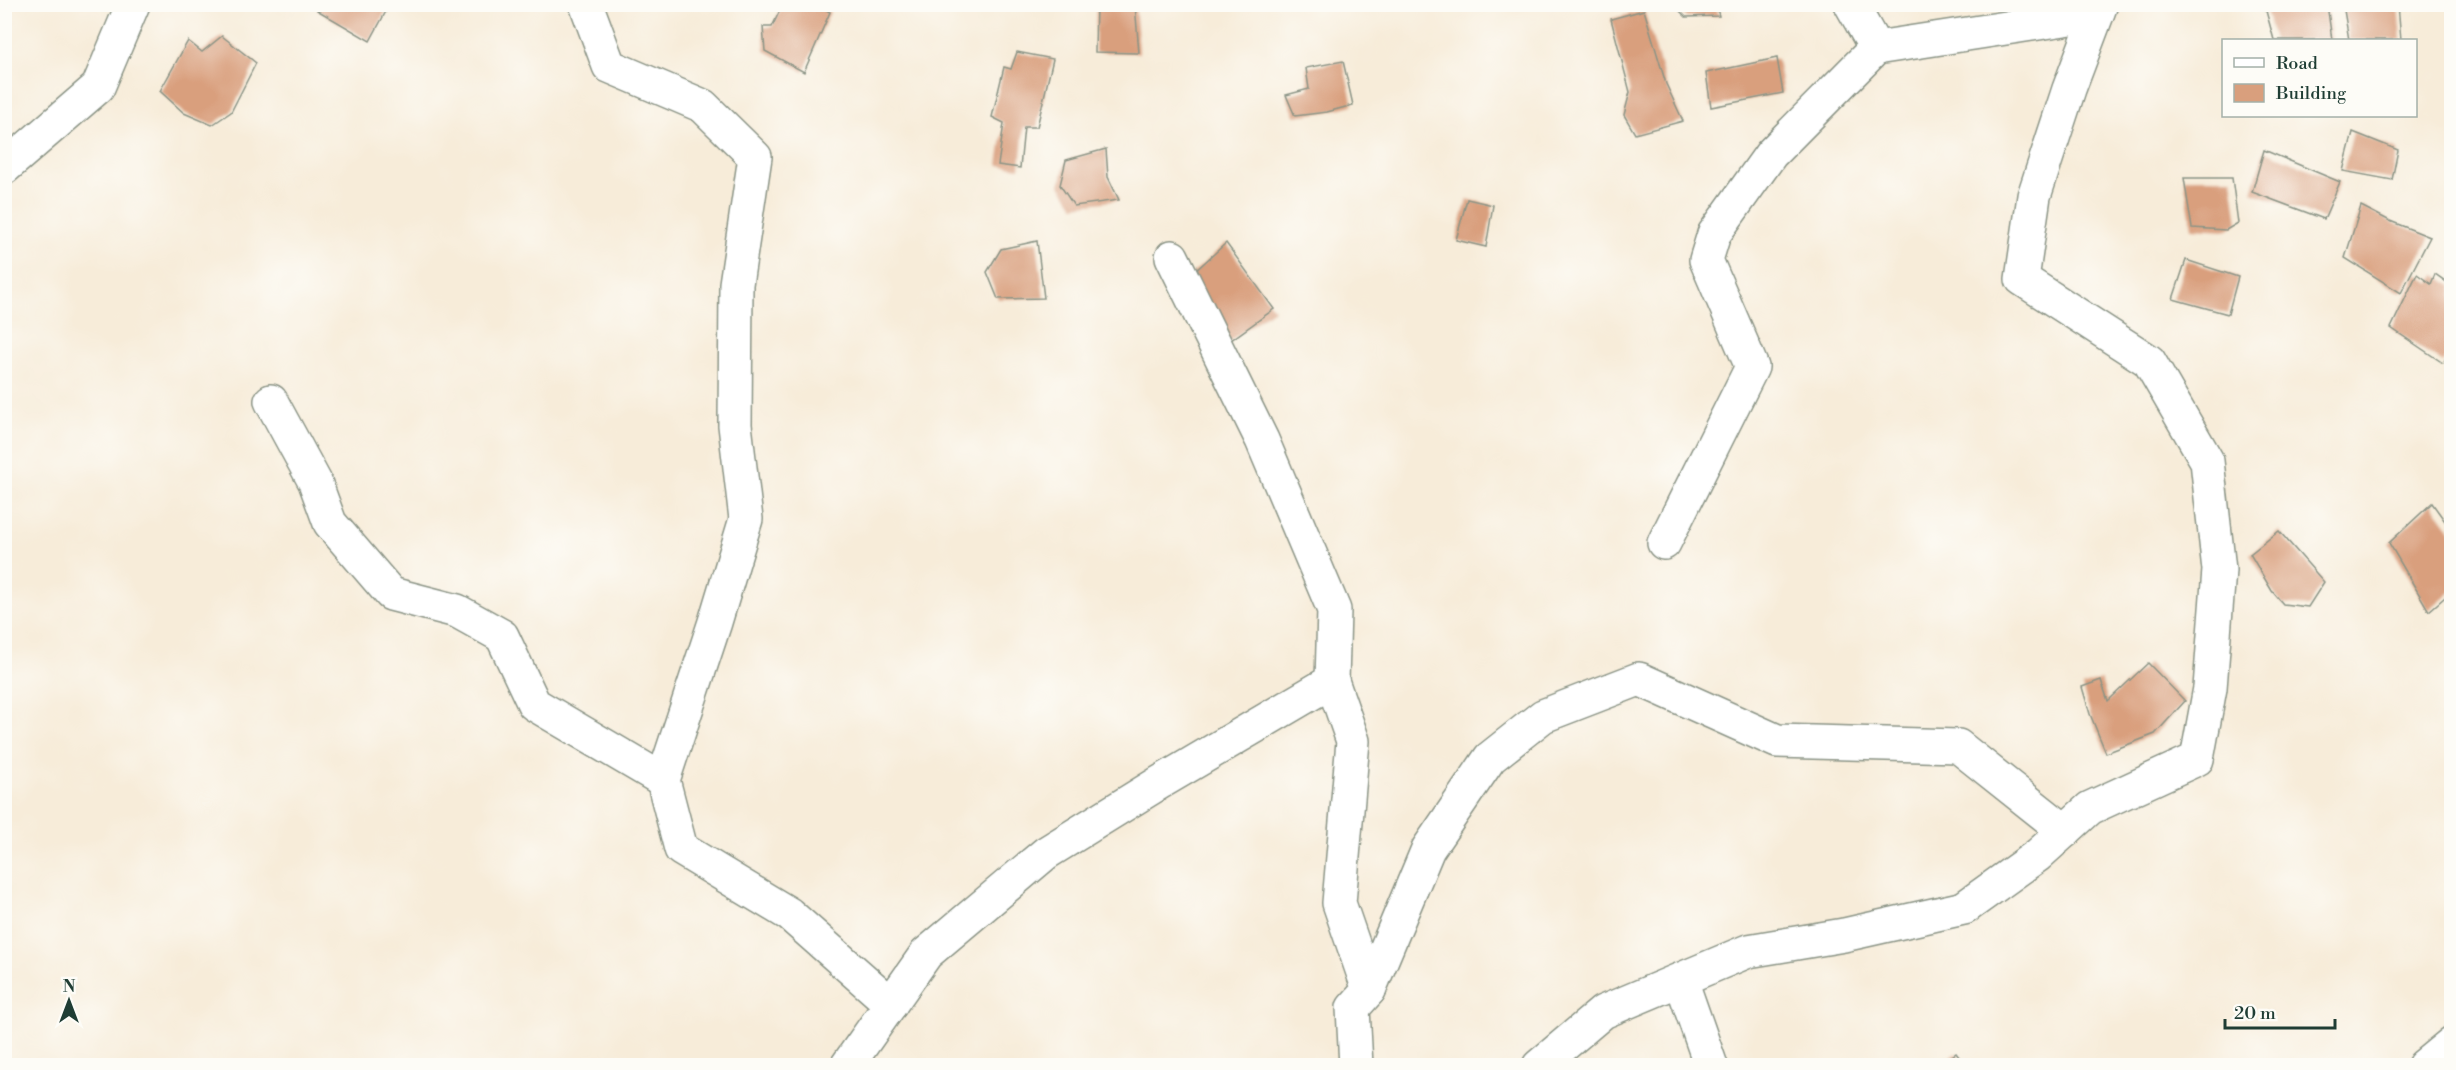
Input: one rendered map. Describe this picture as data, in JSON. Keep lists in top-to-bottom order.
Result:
{
  "legend": ["Road", "Building"],
  "scale_bar": "20 m",
  "north": "top"
}
